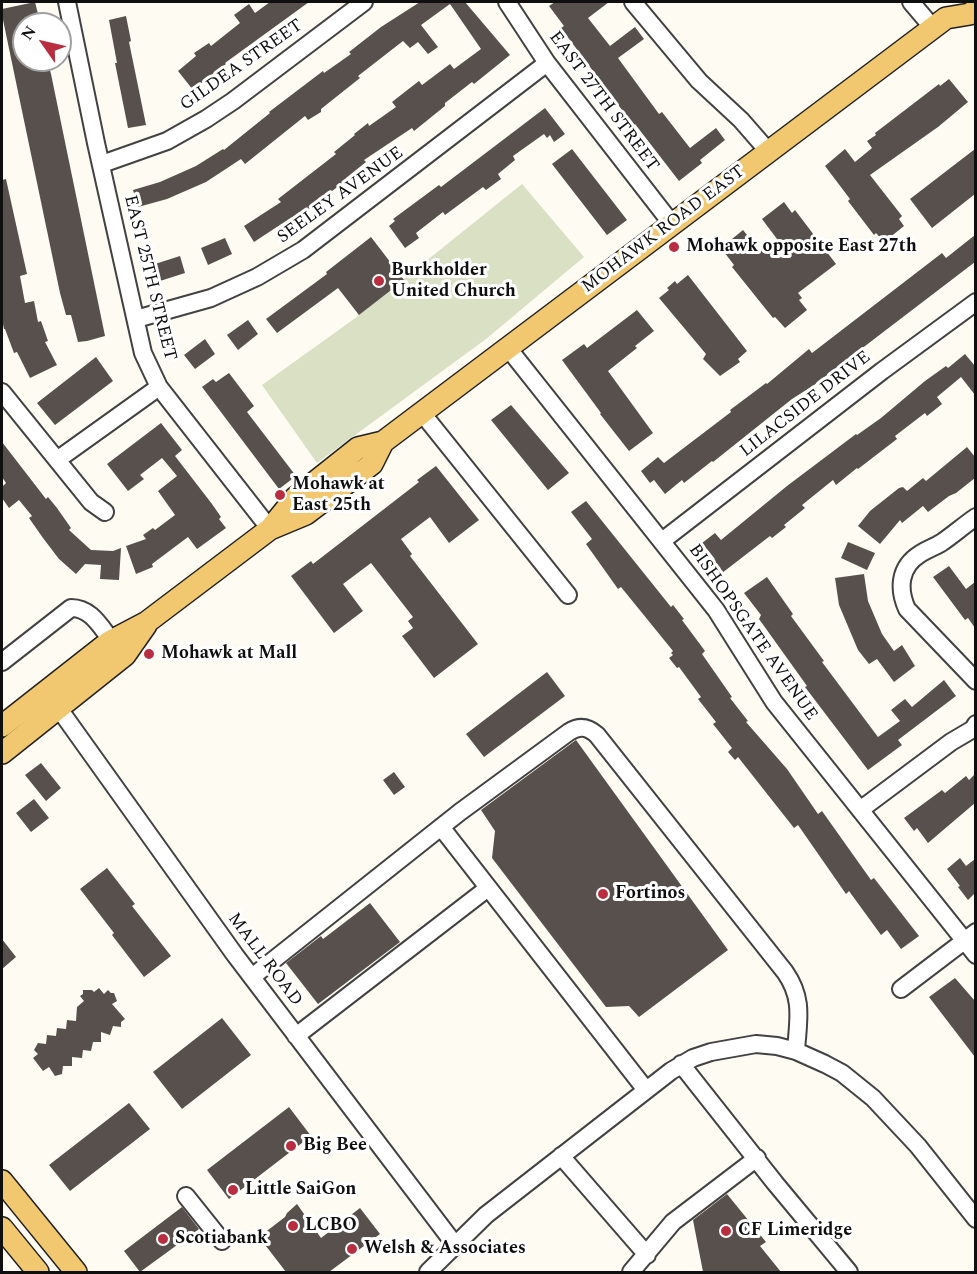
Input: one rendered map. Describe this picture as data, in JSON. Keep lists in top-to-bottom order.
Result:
{
  "streets": {
    "main road": ["MOHAWK ROAD EAST"],
    "street": [
      "GILDEA STREET",
      "EAST 27TH STREET",
      "SEELEY AVENUE",
      "EAST 25TH STREET",
      "LILACSIDE DRIVE",
      "BISHOPSGATE AVENUE",
      "MALL ROAD"
    ]
  },
  "crossings": [
    ["GILDEA STREET", "EAST 25TH STREET"],
    ["EAST 27TH STREET", "SEELEY AVENUE"],
    ["EAST 27TH STREET", "MOHAWK ROAD EAST"],
    ["SEELEY AVENUE", "EAST 25TH STREET"],
    ["MOHAWK ROAD EAST", "EAST 25TH STREET"],
    ["MOHAWK ROAD EAST", "BISHOPSGATE AVENUE"],
    ["MOHAWK ROAD EAST", "MALL ROAD"],
    ["LILACSIDE DRIVE", "BISHOPSGATE AVENUE"]
  ],
  "places": [
    "Mohawk opposite East 27th",
    "Burkholder United Church",
    "Mohawk at East 25th",
    "Mohawk at Mall",
    "Fortinos",
    "Big Bee",
    "Little SaiGon",
    "LCBO",
    "CF Limeridge",
    "Scotiabank",
    "Welsh & Associates"
  ],
  "north": "top left"
}
